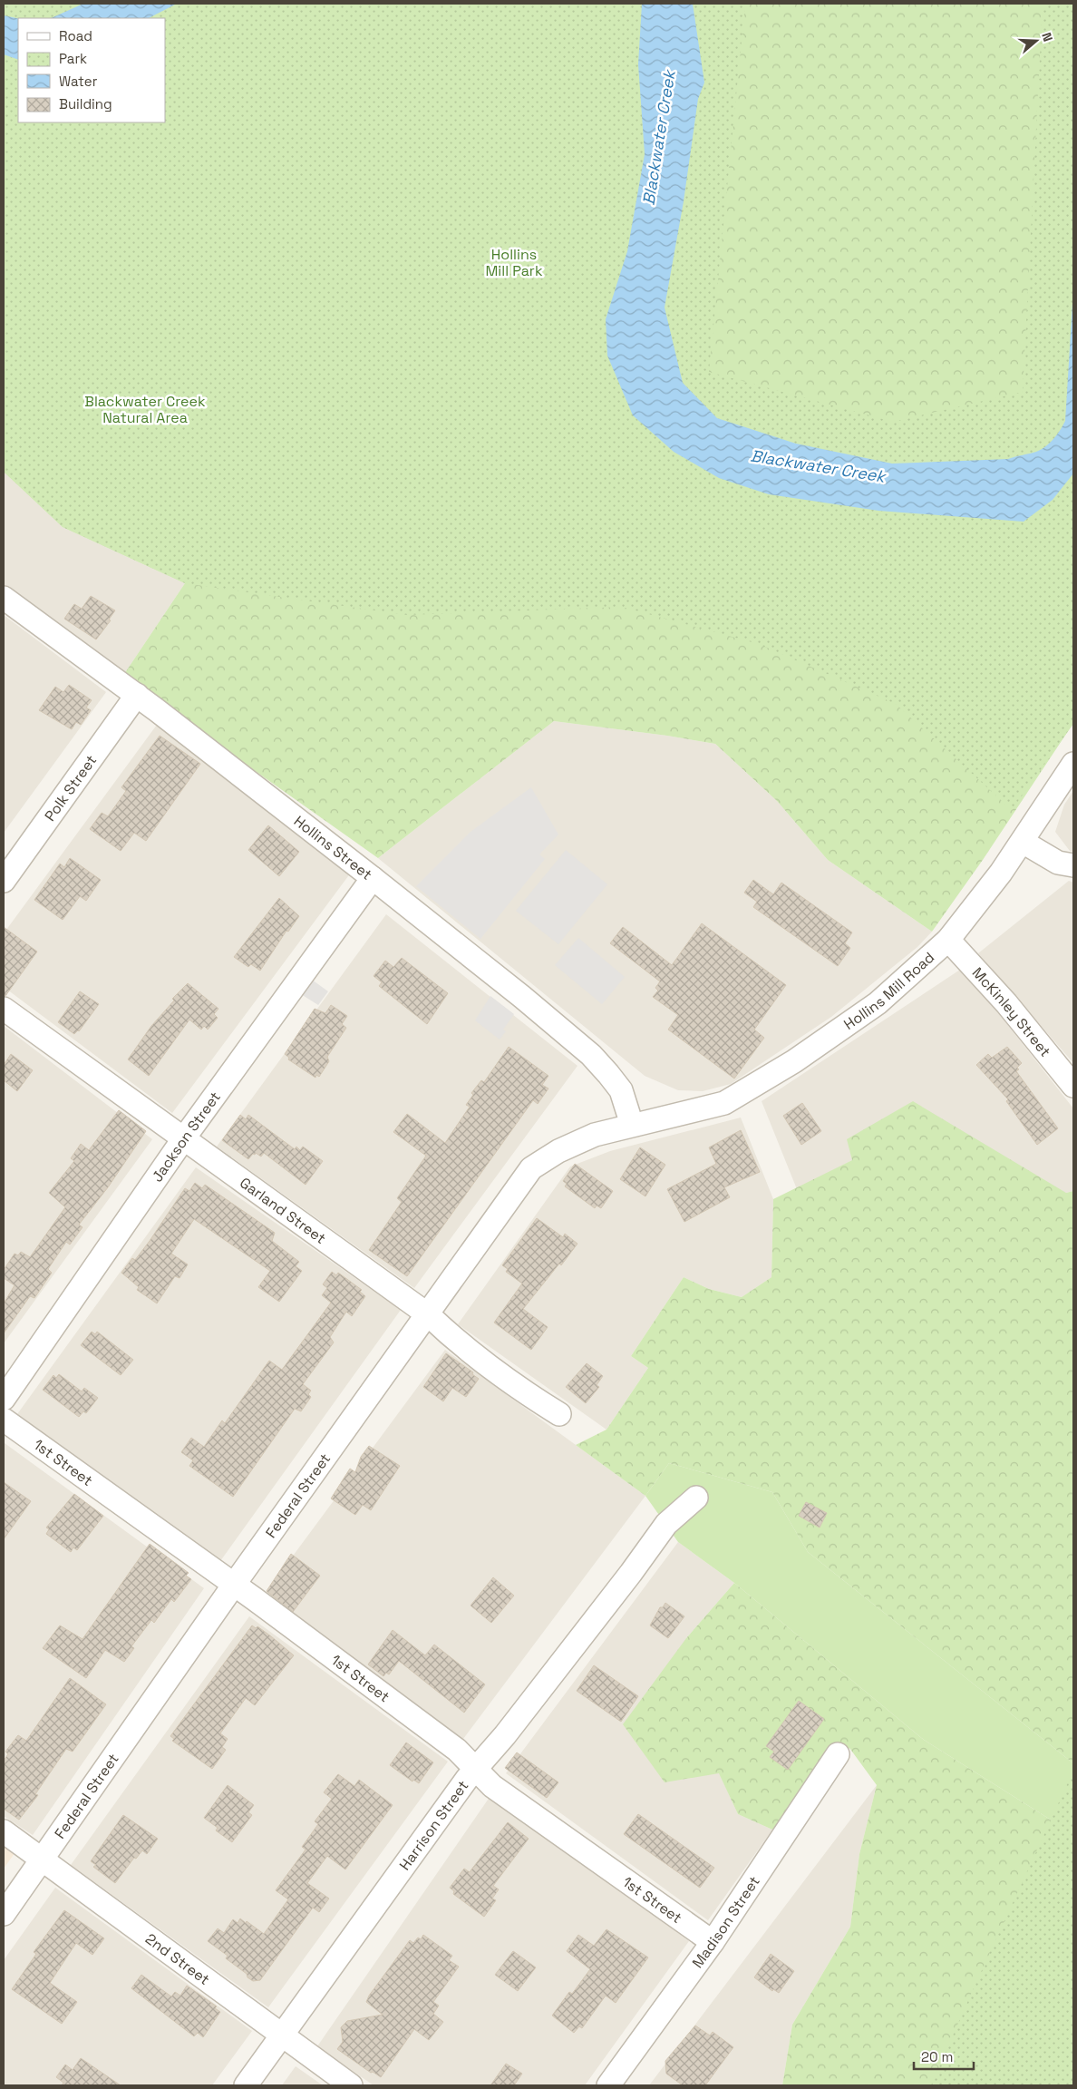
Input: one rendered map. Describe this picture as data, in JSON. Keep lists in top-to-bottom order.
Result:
{
  "streets": {
    "street": [
      "Polk Street",
      "Hollins Street",
      "Hollins Mill Road",
      "McKinley Street",
      "Jackson Street",
      "Garland Street",
      "1st Street",
      "Federal Street",
      "Harrison Street",
      "Madison Street",
      "2nd Street"
    ]
  },
  "crossings": [
    ["Polk Street", "Hollins Street"],
    ["Hollins Street", "Hollins Mill Road"],
    ["Hollins Street", "Jackson Street"],
    ["Hollins Street", "Federal Street"],
    ["Hollins Mill Road", "McKinley Street"],
    ["Hollins Mill Road", "Federal Street"],
    ["Jackson Street", "Garland Street"],
    ["Garland Street", "Federal Street"],
    ["1st Street", "Federal Street"],
    ["1st Street", "Harrison Street"],
    ["1st Street", "Madison Street"],
    ["Federal Street", "2nd Street"],
    ["Harrison Street", "2nd Street"]
  ],
  "water": ["Blackwater Creek"],
  "parks": ["Hollins Mill Park", "Blackwater Creek Natural Area"],
  "legend": [
    "Road",
    "Park",
    "Water",
    "Building"
  ],
  "scale_bar": "20 m",
  "north": "right"
}
